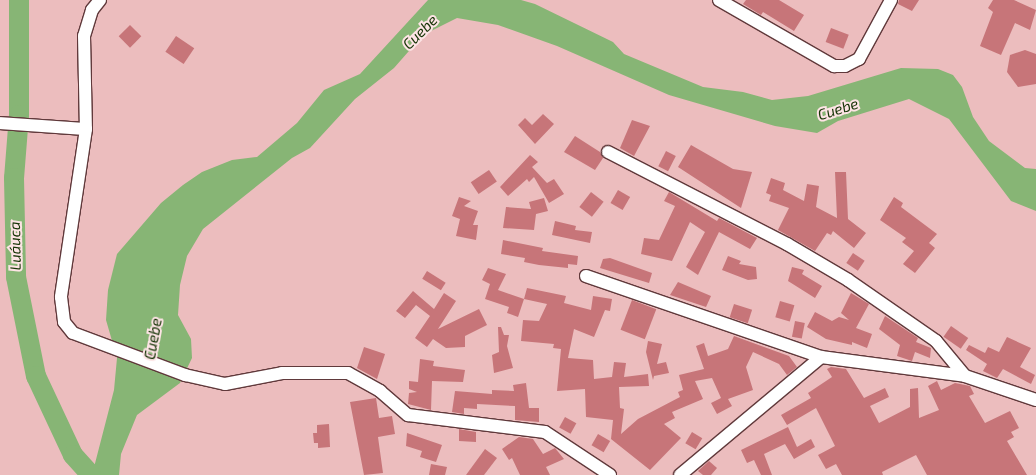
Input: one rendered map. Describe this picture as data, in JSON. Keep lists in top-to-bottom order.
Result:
{
  "water": ["Cuebe", "Luáuca"]
}
